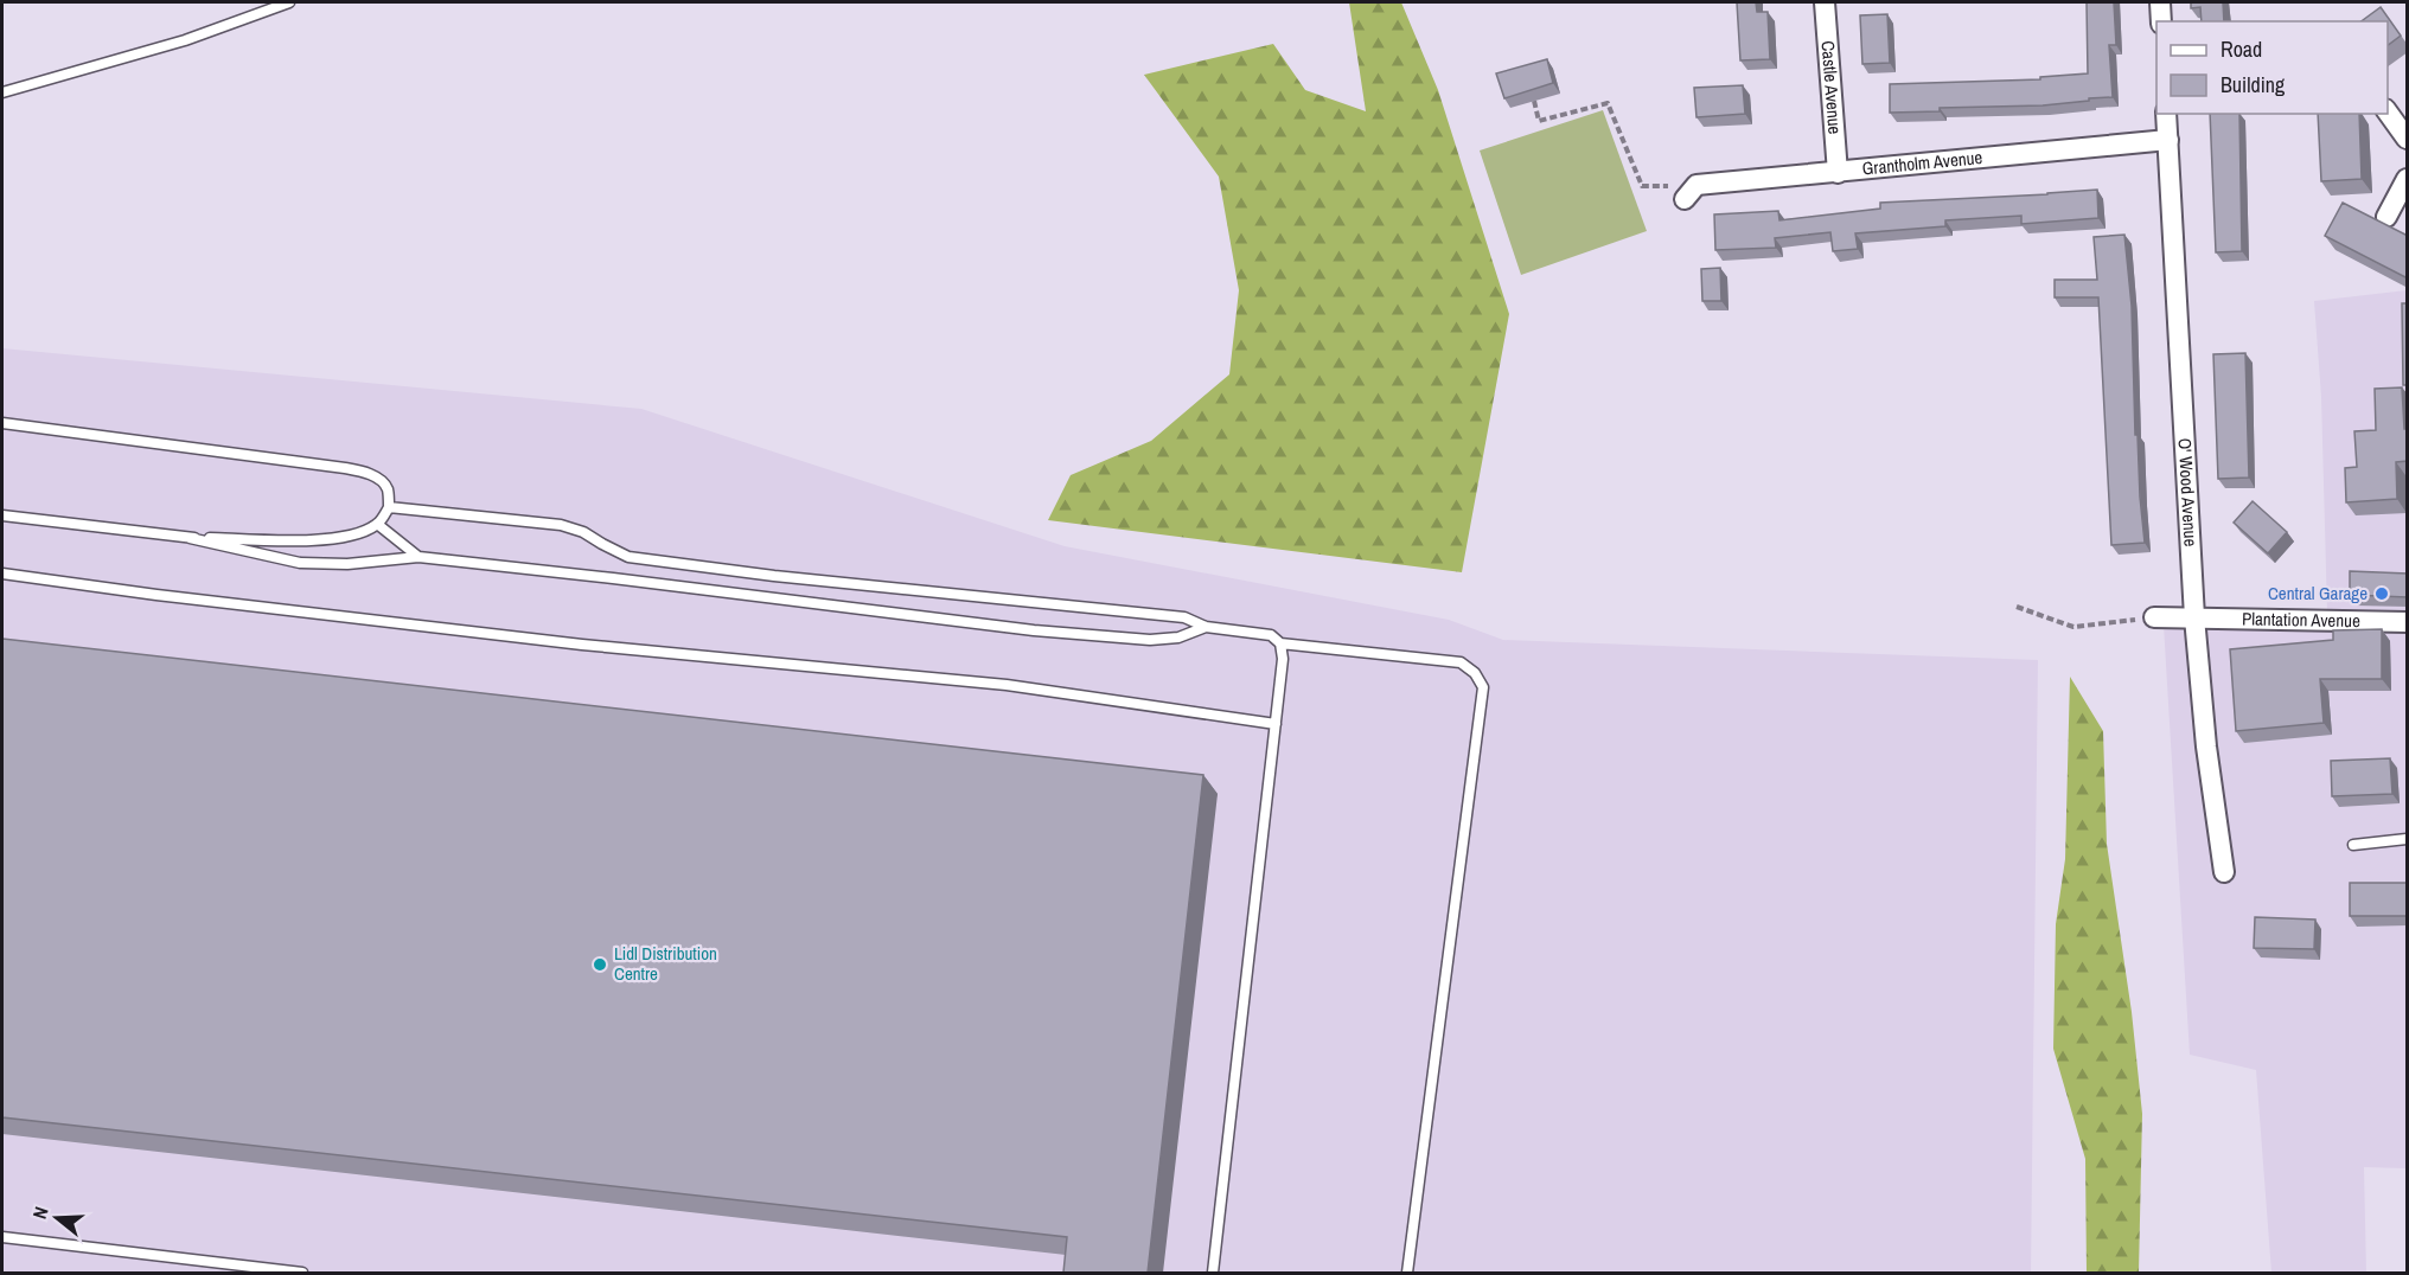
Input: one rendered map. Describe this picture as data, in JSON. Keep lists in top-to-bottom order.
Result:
{
  "streets": {
    "street": [
      "Castle Avenue",
      "Grantholm Avenue",
      "O' Wood Avenue",
      "Plantation Avenue"
    ]
  },
  "crossings": [
    ["Castle Avenue", "Grantholm Avenue"],
    ["Grantholm Avenue", "O' Wood Avenue"],
    ["O' Wood Avenue", "Plantation Avenue"]
  ],
  "places": ["Central Garage", "Lidl Distribution Centre"],
  "legend": ["Road", "Building"],
  "north": "left"
}
